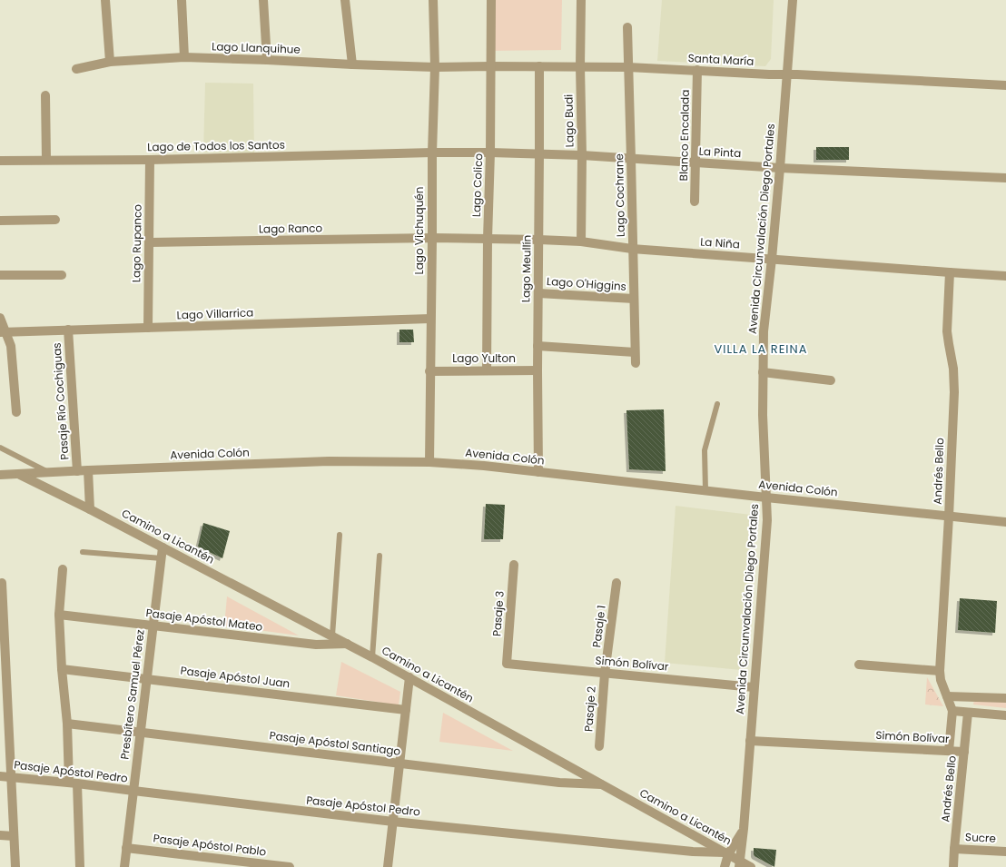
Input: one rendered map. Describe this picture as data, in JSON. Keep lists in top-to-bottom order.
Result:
{
  "streets": {
    "street": [
      "Lago Llanquihue",
      "Santa María",
      "Lago Budi",
      "Blanco Encalada",
      "Lago de Todos los Santos",
      "La Pinta",
      "Lago Colico",
      "Lago Cochrane",
      "Lago Ranco",
      "Avenida Circunvalación Diego Portales",
      "Lago Vichuquén",
      "Lago Rupanco",
      "La Niña",
      "Lago Meullín",
      "Lago O'Higgins",
      "Lago Villarrica",
      "Lago Yulton",
      "Pasaje Río Cochiguas",
      "Avenida Colón",
      "Andrés Bello",
      "Camino a Licantén",
      "Pasaje 3",
      "Pasaje Apóstol Mateo",
      "Pasaje 1",
      "Simón Bolívar",
      "Pasaje Apóstol Juan",
      "Presbítero Samuel Pérez",
      "Pasaje 2",
      "Pasaje Apóstol Santiago",
      "Pasaje Apóstol Pedro",
      "Sucre",
      "Pasaje Apóstol Pablo"
    ]
  },
  "crossings": [
    ["Lago Llanquihue", "Santa María"],
    ["Lago Llanquihue", "Lago Vichuquén"],
    ["Santa María", "Lago Budi"],
    ["Santa María", "Blanco Encalada"],
    ["Santa María", "Lago Colico"],
    ["Santa María", "Lago Cochrane"],
    ["Santa María", "Avenida Circunvalación Diego Portales"],
    ["Santa María", "Lago Vichuquén"],
    ["Santa María", "Lago Meullín"],
    ["Lago Budi", "La Pinta"],
    ["Lago Budi", "La Niña"],
    ["Blanco Encalada", "La Pinta"],
    ["Lago de Todos los Santos", "La Pinta"],
    ["Lago de Todos los Santos", "Lago Vichuquén"],
    ["Lago de Todos los Santos", "Lago Rupanco"],
    ["La Pinta", "Lago Colico"],
    ["La Pinta", "Lago Cochrane"],
    ["La Pinta", "Avenida Circunvalación Diego Portales"],
    ["La Pinta", "Lago Vichuquén"],
    ["La Pinta", "Lago Meullín"],
    ["Lago Colico", "La Niña"],
    ["Lago Colico", "Lago Yulton"],
    ["Lago Cochrane", "La Niña"],
    ["Lago Cochrane", "Lago O'Higgins"],
    ["Lago Ranco", "Lago Vichuquén"],
    ["Lago Ranco", "Lago Rupanco"],
    ["Lago Ranco", "La Niña"],
    ["Avenida Circunvalación Diego Portales", "La Niña"],
    ["Avenida Circunvalación Diego Portales", "Avenida Colón"],
    ["Avenida Circunvalación Diego Portales", "Camino a Licantén"],
    ["Avenida Circunvalación Diego Portales", "Simón Bolívar"],
    ["Avenida Circunvalación Diego Portales", "Pasaje Apóstol Pedro"],
    ["Lago Vichuquén", "La Niña"],
    ["Lago Vichuquén", "Lago Villarrica"],
    ["Lago Vichuquén", "Lago Yulton"],
    ["Lago Vichuquén", "Avenida Colón"],
    ["Lago Rupanco", "Lago Villarrica"],
    ["La Niña", "Lago Meullín"],
    ["La Niña", "Andrés Bello"],
    ["Lago Meullín", "Lago O'Higgins"],
    ["Lago Meullín", "Lago Yulton"],
    ["Lago Meullín", "Avenida Colón"],
    ["Lago Villarrica", "Pasaje Río Cochiguas"],
    ["Pasaje Río Cochiguas", "Avenida Colón"],
    ["Avenida Colón", "Andrés Bello"],
    ["Avenida Colón", "Camino a Licantén"],
    ["Andrés Bello", "Simón Bolívar"],
    ["Andrés Bello", "Sucre"],
    ["Camino a Licantén", "Pasaje Apóstol Mateo"],
    ["Camino a Licantén", "Presbítero Samuel Pérez"],
    ["Camino a Licantén", "Pasaje Apóstol Santiago"],
    ["Camino a Licantén", "Pasaje Apóstol Pedro"],
    ["Pasaje 3", "Simón Bolívar"],
    ["Pasaje Apóstol Mateo", "Presbítero Samuel Pérez"],
    ["Pasaje 1", "Simón Bolívar"],
    ["Pasaje 1", "Pasaje 2"],
    ["Simón Bolívar", "Pasaje 2"],
    ["Pasaje Apóstol Juan", "Presbítero Samuel Pérez"],
    ["Presbítero Samuel Pérez", "Pasaje Apóstol Santiago"],
    ["Presbítero Samuel Pérez", "Pasaje Apóstol Pedro"],
    ["Presbítero Samuel Pérez", "Pasaje Apóstol Pablo"]
  ],
  "districts": ["VILLA LA REINA"]
}
